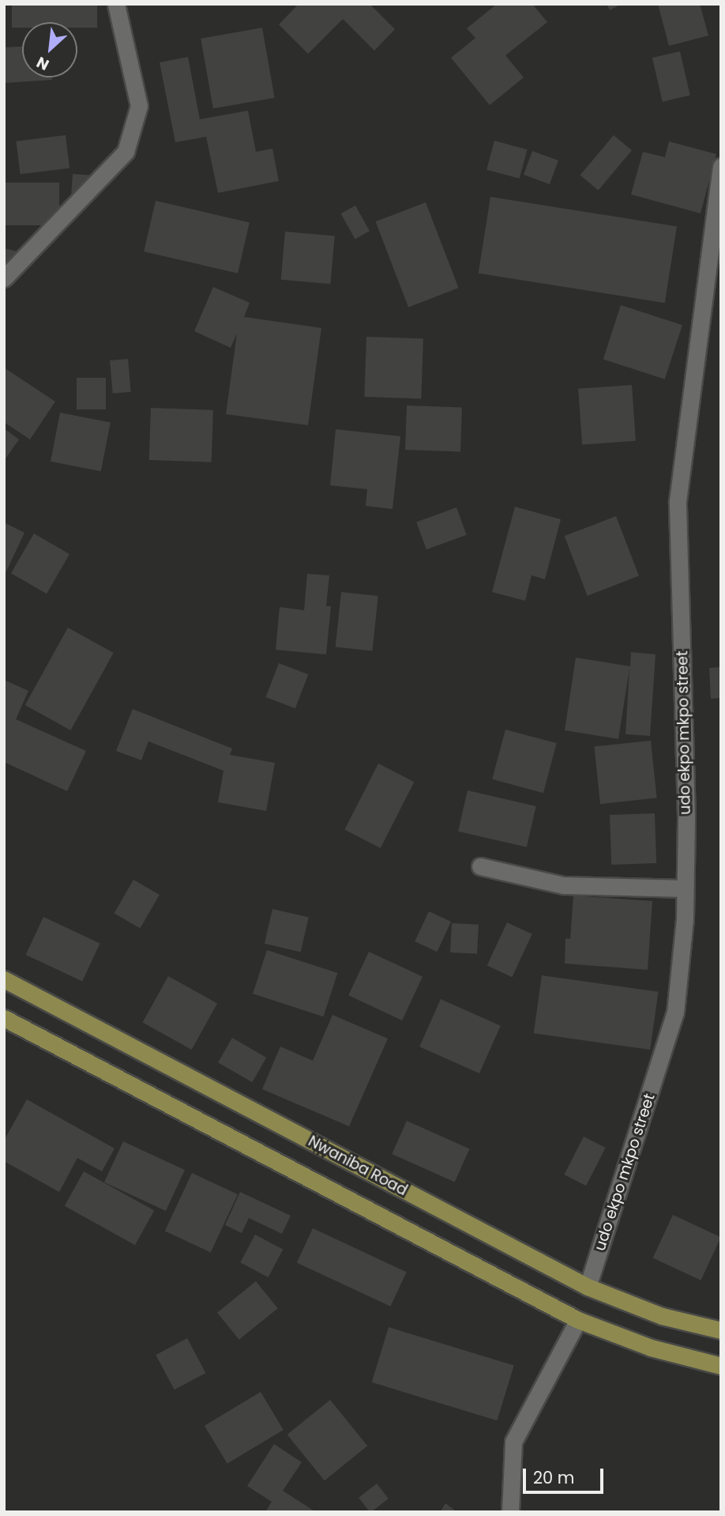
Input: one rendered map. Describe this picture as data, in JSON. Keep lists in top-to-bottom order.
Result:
{
  "streets": {
    "main road": ["Nwaniba Road"],
    "street": ["udo ekpo mkpo street"]
  },
  "crossings": [
    ["udo ekpo mkpo street", "Nwaniba Road"]
  ],
  "scale_bar": "20 m",
  "north": "bottom left"
}
